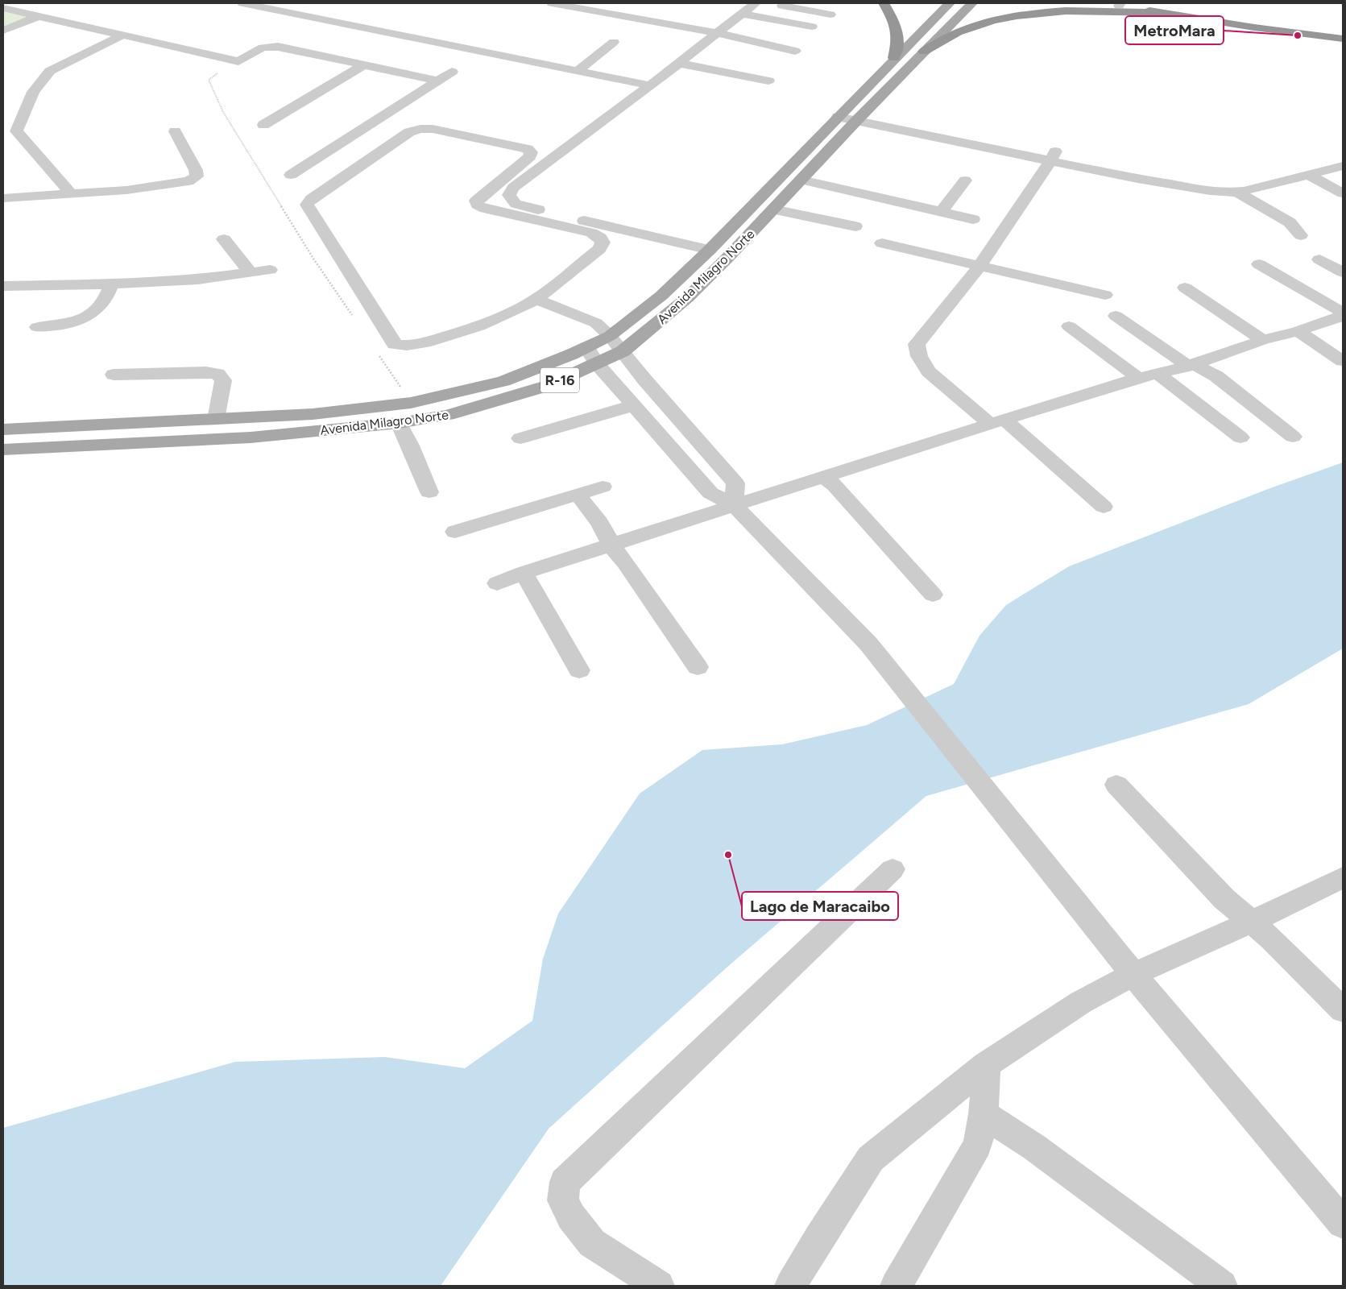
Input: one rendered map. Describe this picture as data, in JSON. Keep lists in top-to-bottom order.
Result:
{
  "streets": {
    "main road": ["Avenida Milagro Norte", "R-16"]
  },
  "places": ["MetroMara", "Lago de Maracaibo"]
}
